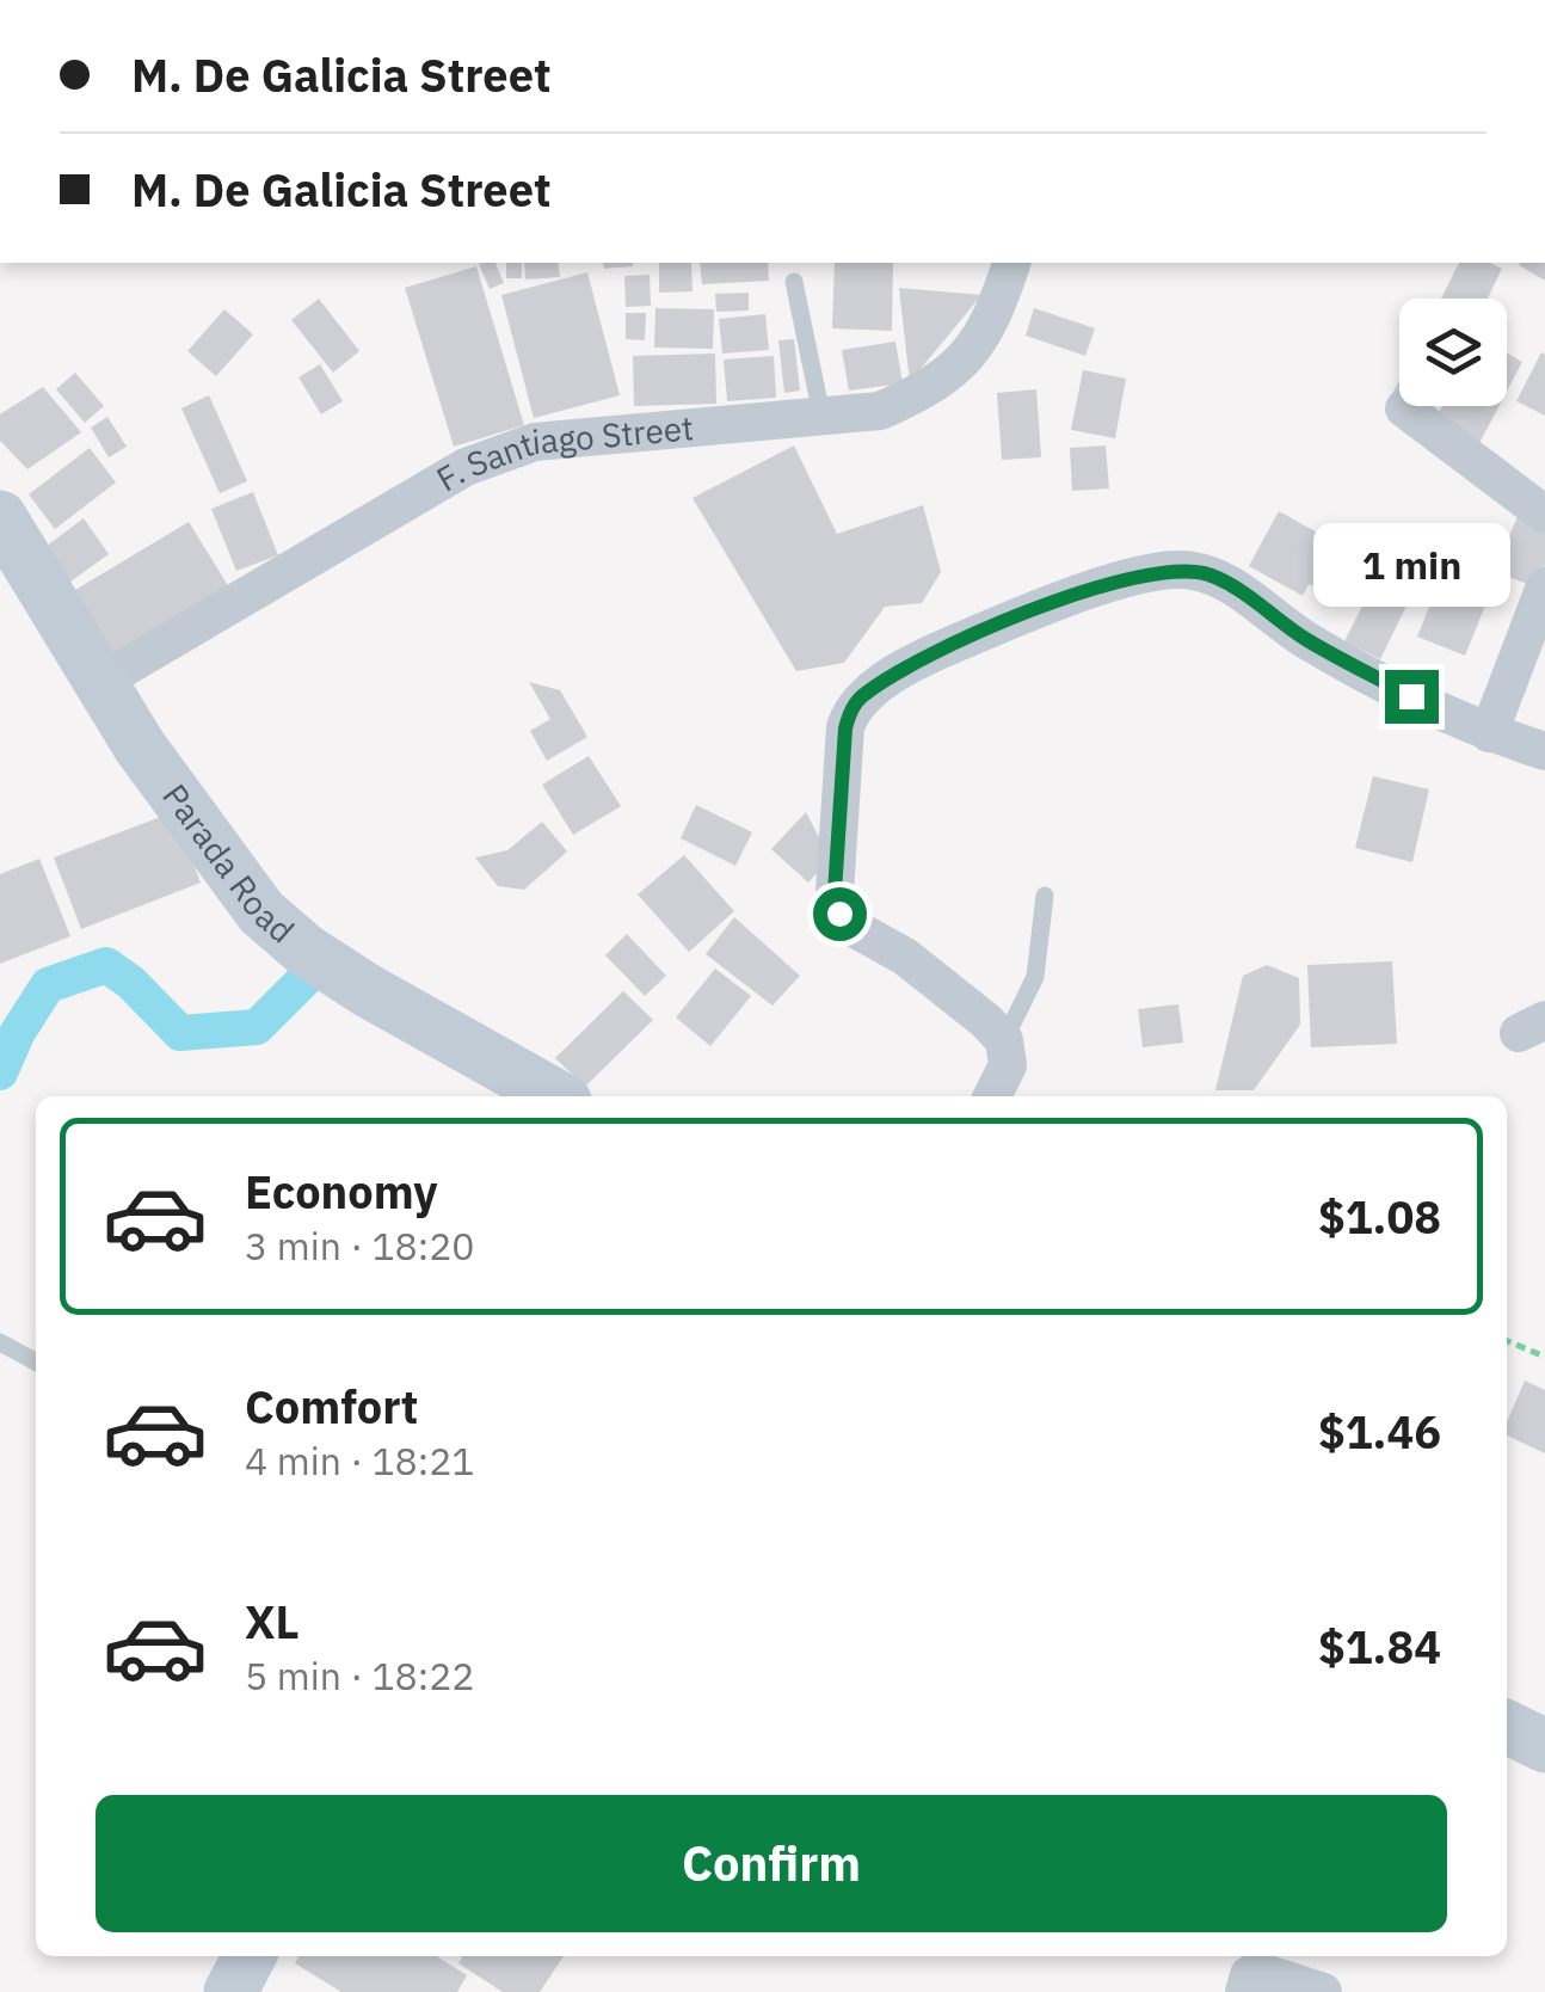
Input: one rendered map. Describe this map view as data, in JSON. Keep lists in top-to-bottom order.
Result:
{
  "streets": {
    "street": ["F. Santiago Street", "Parada Road"]
  },
  "crossings": [
    ["F. Santiago Street", "Parada Road"]
  ],
  "page": {
    "banner": ["M. De Galicia Street", "M. De Galicia Street"],
    "bubble": "1 min",
    "list": [
      {
        "name": "Economy",
        "note": "3 min · 18:20",
        "value": "$1.08"
      },
      {
        "name": "Comfort",
        "note": "4 min · 18:21",
        "value": "$1.46"
      },
      {
        "name": "XL",
        "note": "5 min · 18:22",
        "value": "$1.84"
      }
    ],
    "buttons": "Confirm"
  }
}
